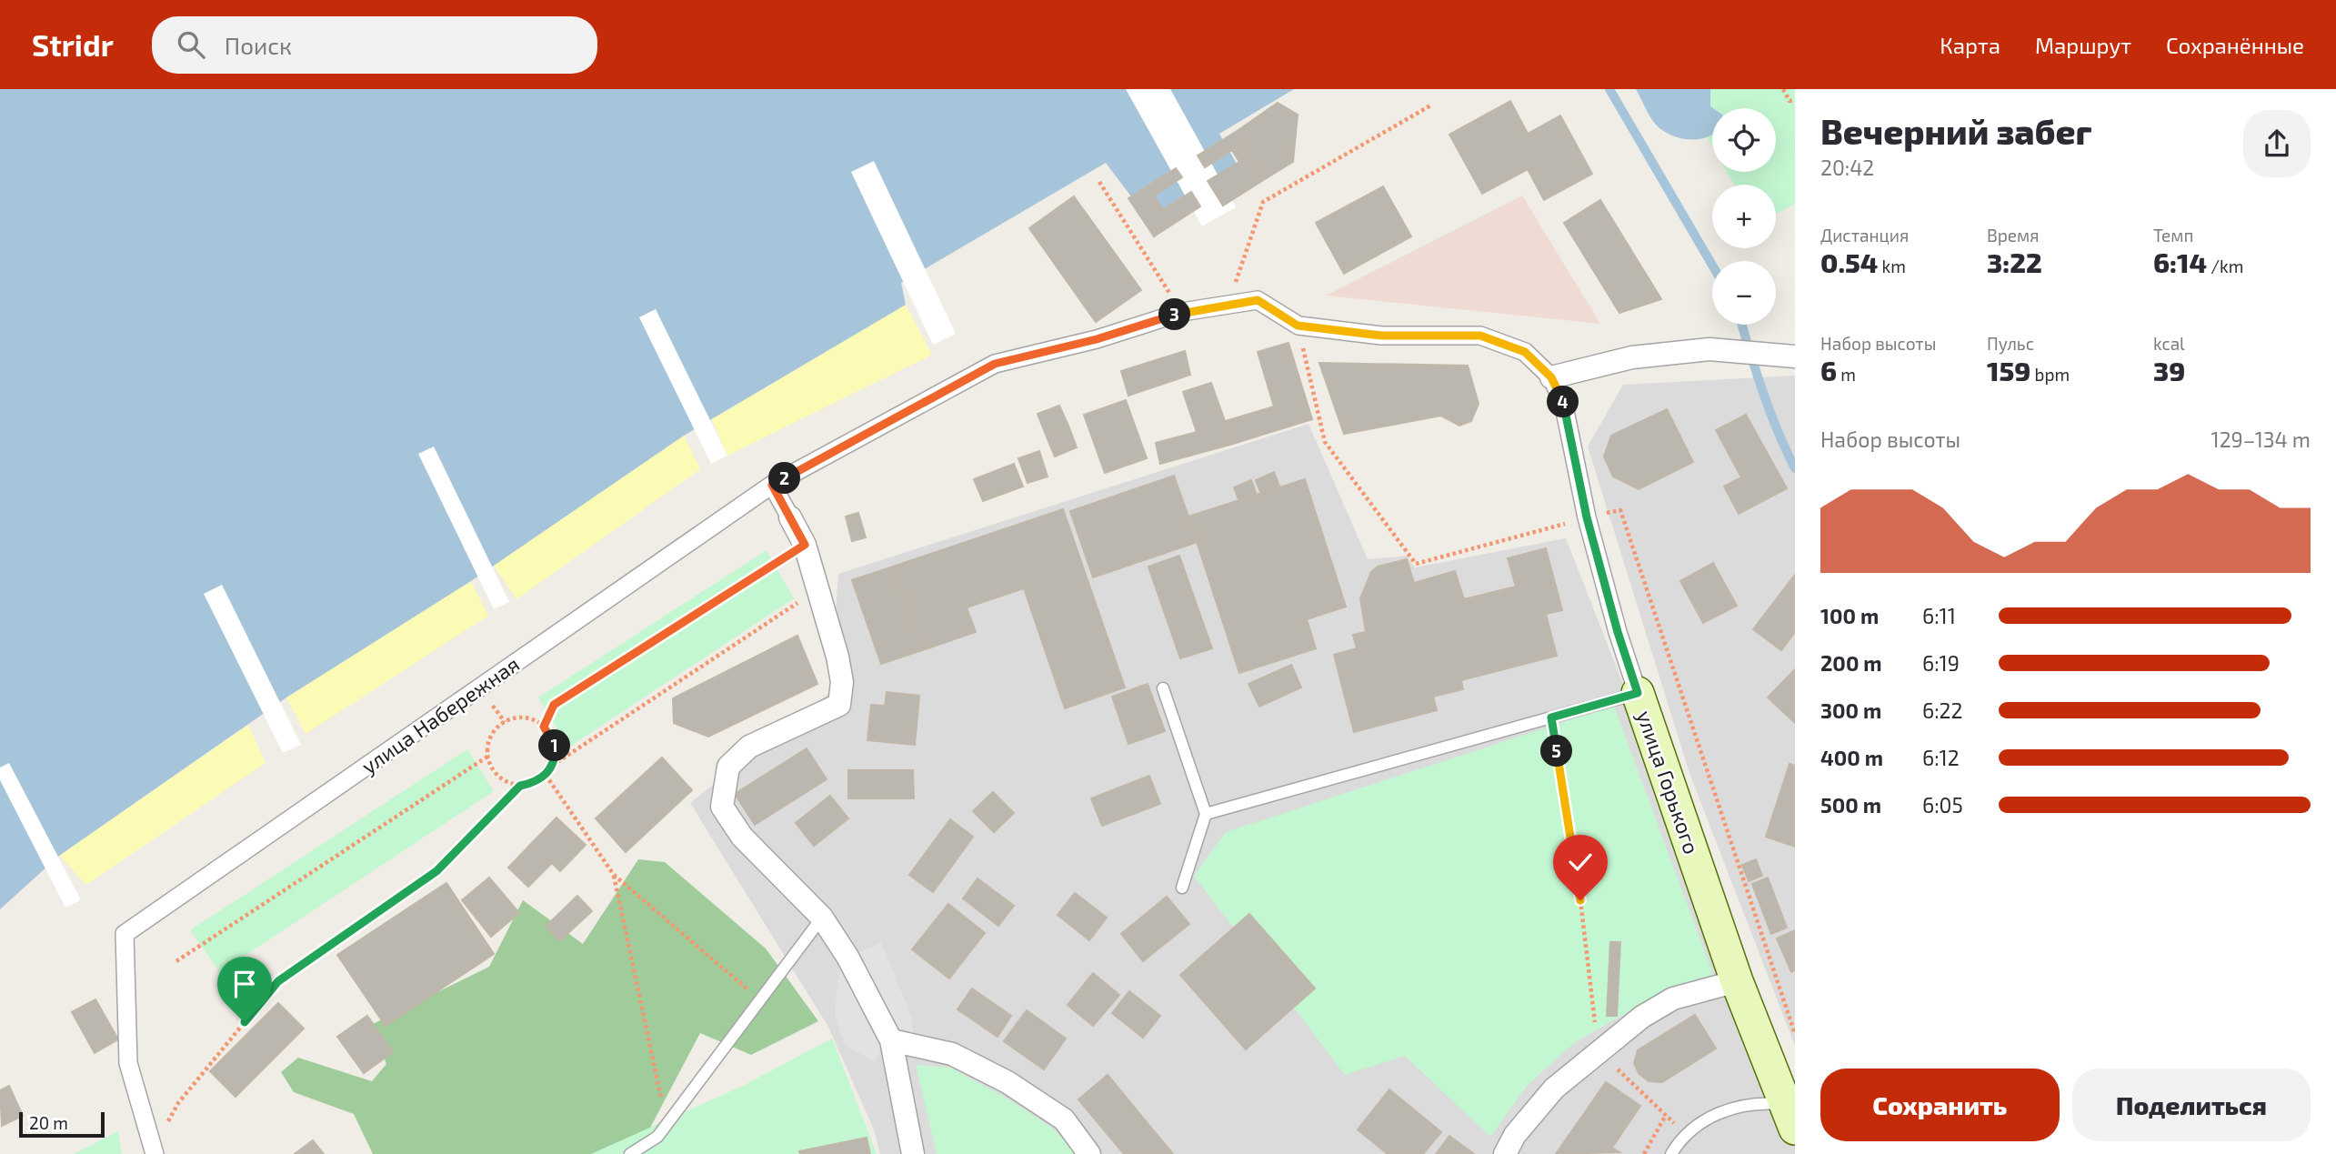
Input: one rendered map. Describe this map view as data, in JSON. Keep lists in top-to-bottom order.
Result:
{
  "streets": {
    "main road": ["улица Горького"],
    "street": ["улица Набережная"]
  },
  "crossings": [
    ["улица Набережная", "улица Горького"]
  ],
  "scale_bar": "20 m",
  "page": {
    "header": "Stridr",
    "search": "Поиск",
    "nav": ["Карта", "Маршрут", "Сохранённые"],
    "heading": ["Вечерний забег", "20:42"],
    "map_buttons": ["+", "−"],
    "stats": [
      ["Дистанция", "0.54 km"],
      ["Время", "3:22"],
      ["Темп", "6:14 /km"],
      ["Набор высоты", "6 m"],
      ["Пульс", "159 bpm"],
      ["kcal", "39"]
    ],
    "pins": [
      "3",
      "4",
      "2",
      "1",
      "5"
    ],
    "chart": ["Набор высоты", "129–134 m"],
    "list": [
      {
        "name": "100 m",
        "note": "6:11"
      },
      {
        "name": "200 m",
        "note": "6:19"
      },
      {
        "name": "300 m",
        "note": "6:22"
      },
      {
        "name": "400 m",
        "note": "6:12"
      },
      {
        "name": "500 m",
        "note": "6:05"
      }
    ],
    "buttons": ["Сохранить", "Поделиться"],
    "scale": "20 m"
  }
}
